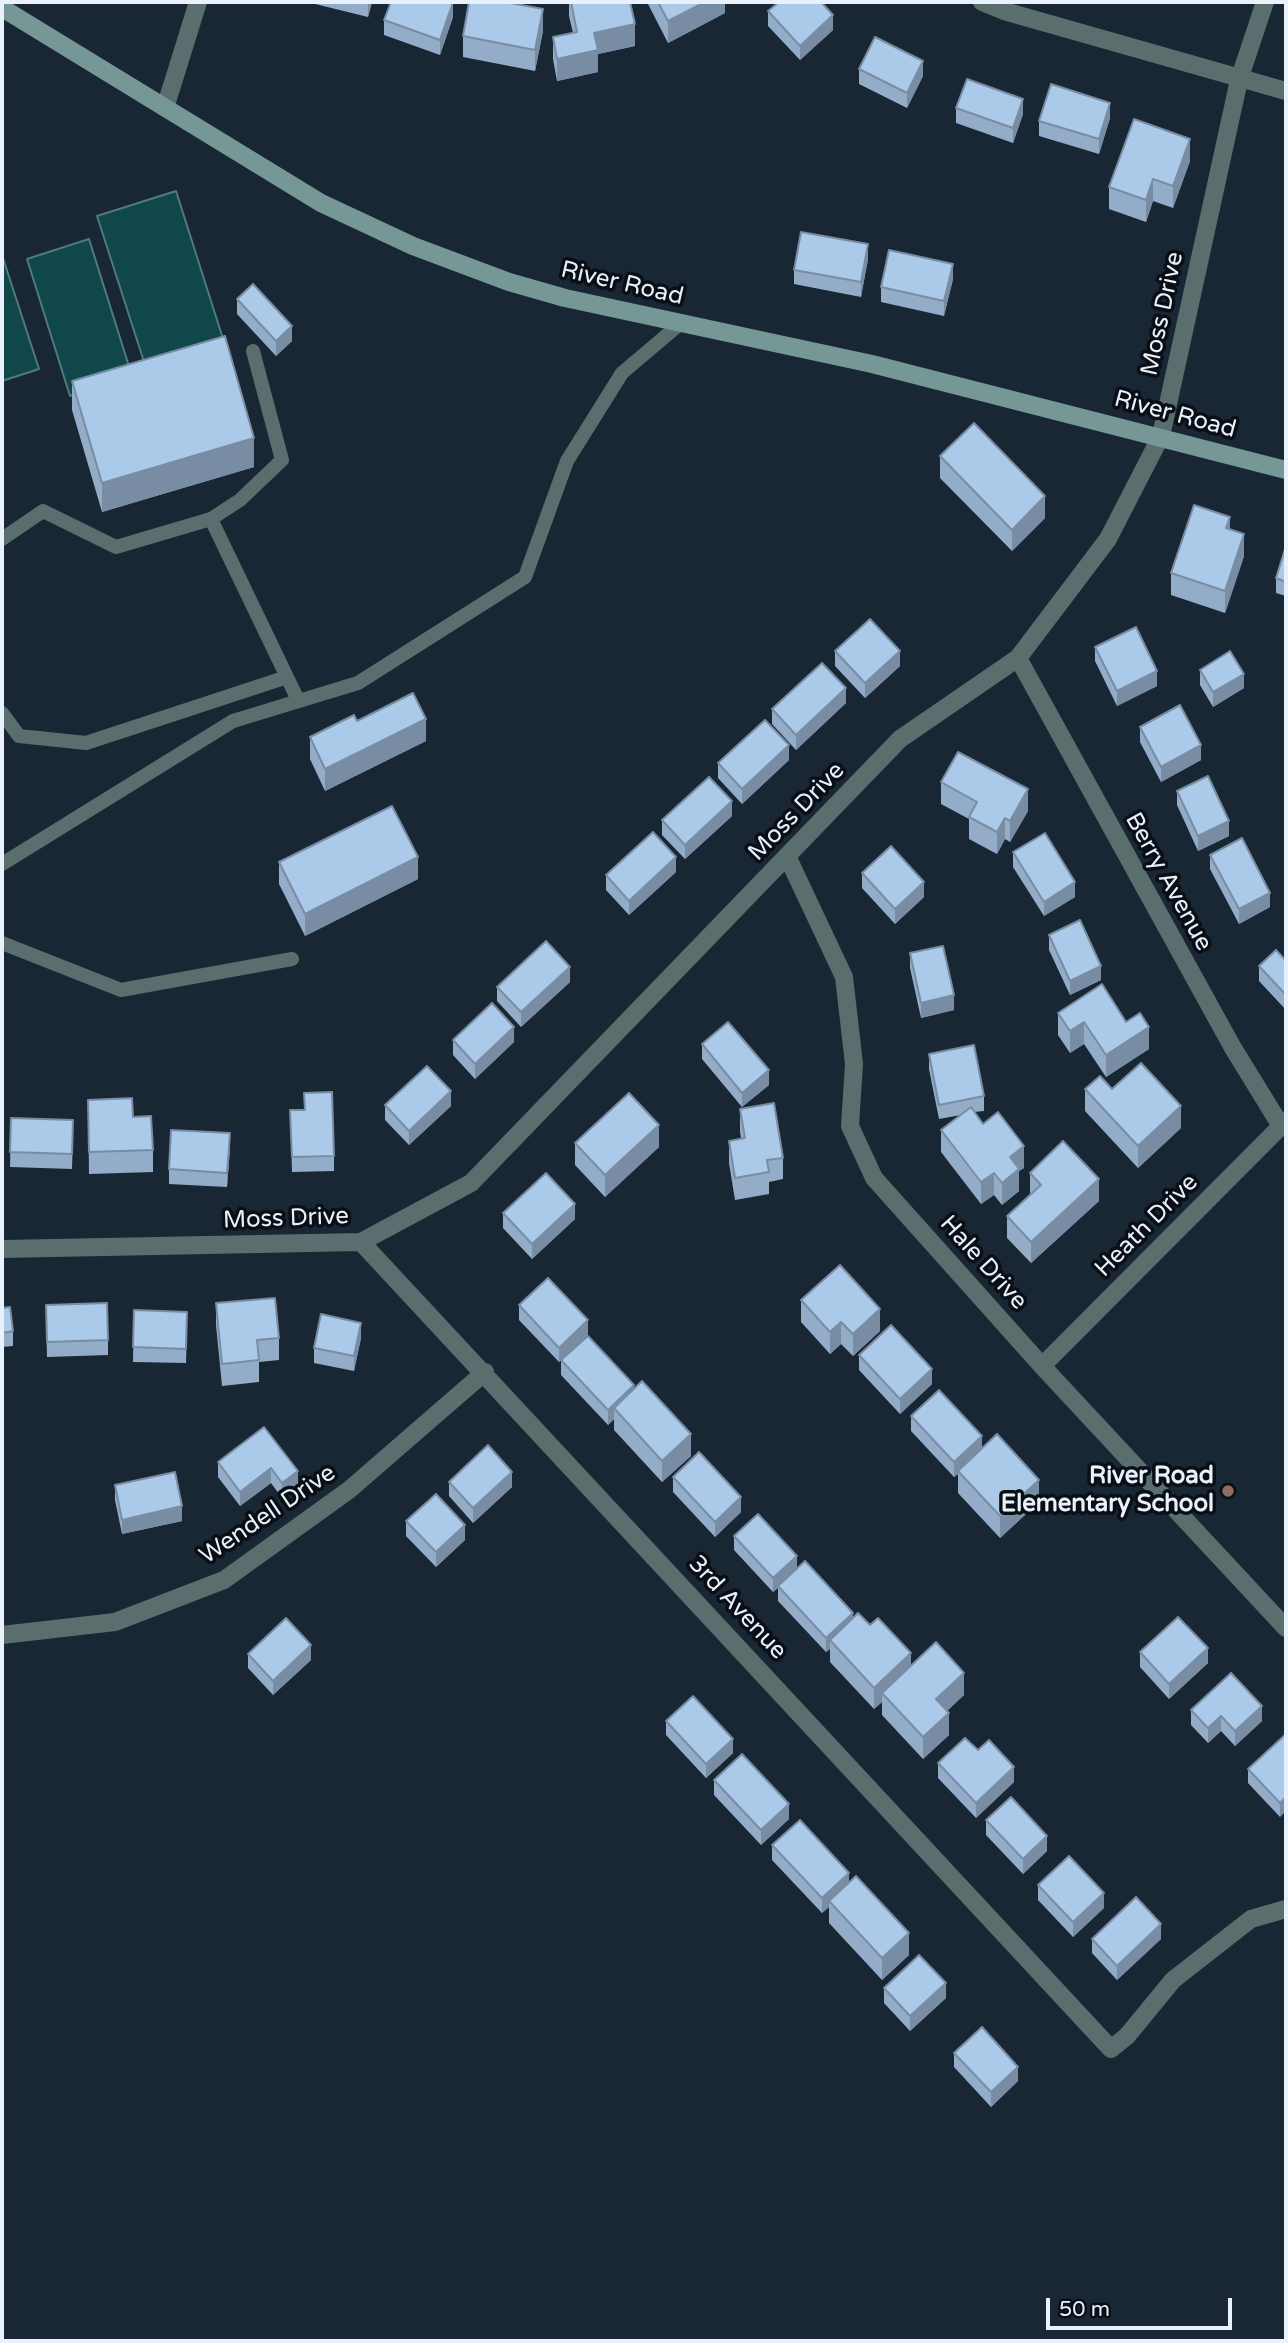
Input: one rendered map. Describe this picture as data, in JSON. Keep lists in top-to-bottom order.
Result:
{
  "streets": {
    "main road": ["River Road"],
    "street": [
      "Moss Drive",
      "Berry Avenue",
      "Heath Drive",
      "Hale Drive",
      "Wendell Drive",
      "3rd Avenue"
    ]
  },
  "crossings": [
    ["River Road", "Moss Drive"],
    ["Moss Drive", "Berry Avenue"],
    ["Moss Drive", "Hale Drive"],
    ["Moss Drive", "3rd Avenue"],
    ["Berry Avenue", "Heath Drive"],
    ["Heath Drive", "Hale Drive"],
    ["Wendell Drive", "3rd Avenue"]
  ],
  "places": ["River Road Elementary School"],
  "scale_bar": "50 m"
}
